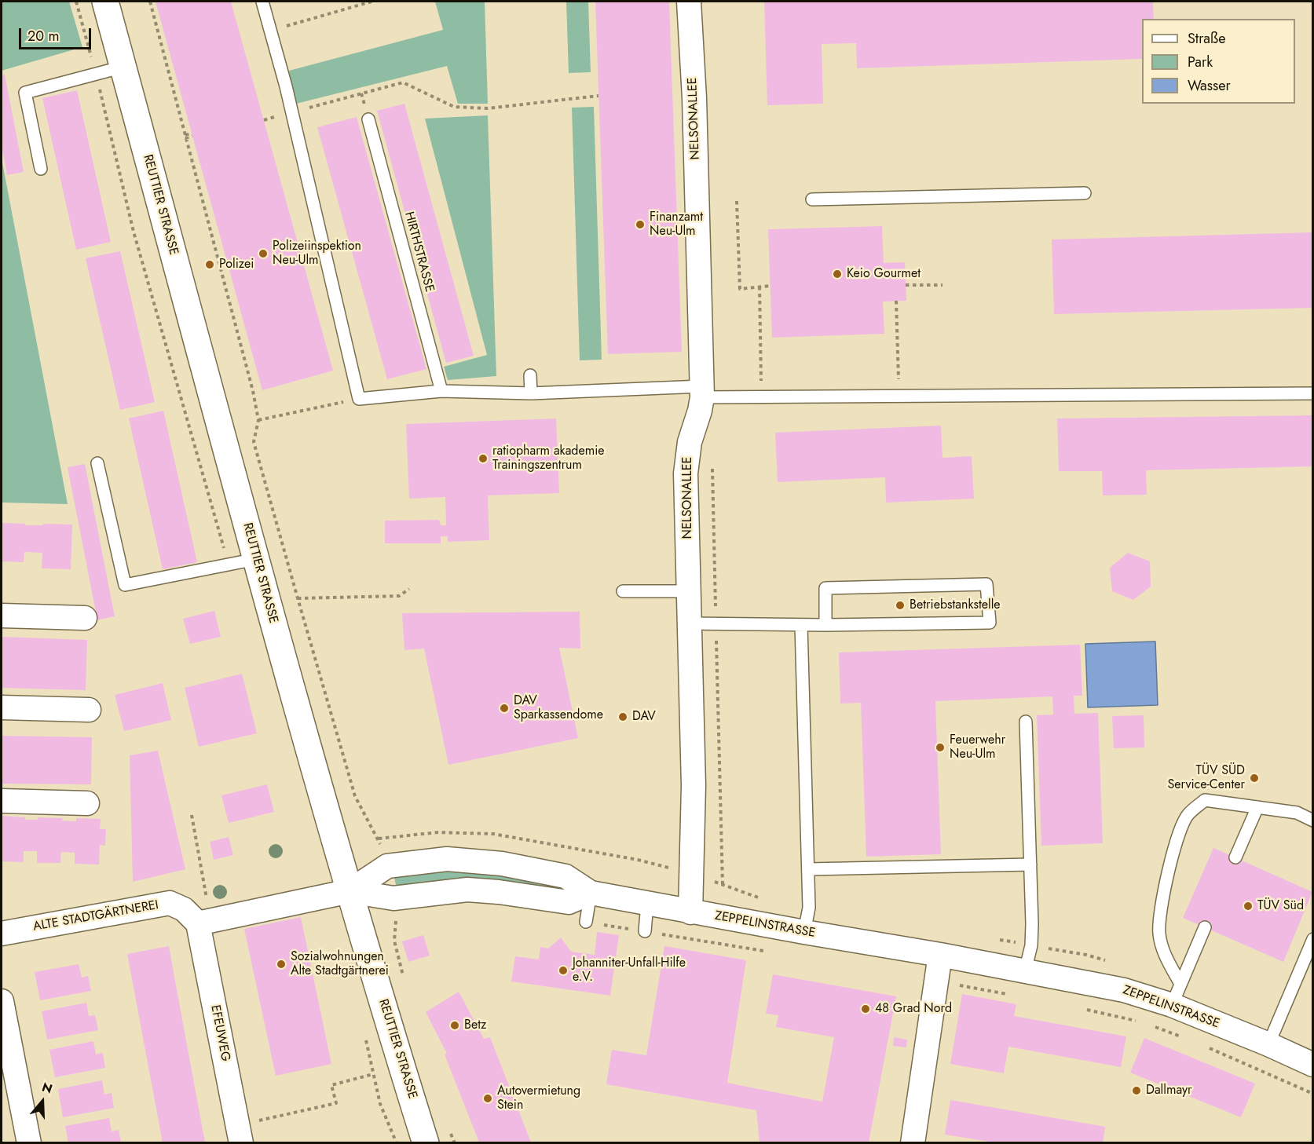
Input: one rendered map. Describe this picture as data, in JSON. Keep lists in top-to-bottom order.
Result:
{
  "streets": {
    "main road": ["REUTTIER STRASSE"],
    "street": [
      "NELSONALLEE",
      "ALTE STADTGÄRTNEREI",
      "ZEPPELINSTRASSE",
      "EFEUWEG"
    ],
    "lane": ["HIRTHSTRASSE"]
  },
  "crossings": [
    ["NELSONALLEE", "ZEPPELINSTRASSE"],
    ["REUTTIER STRASSE", "ZEPPELINSTRASSE"],
    ["ALTE STADTGÄRTNEREI", "EFEUWEG"]
  ],
  "places": [
    "Finanzamt Neu-Ulm",
    "Polizeiinspektion Neu-Ulm",
    "Polizei",
    "Keio Gourmet",
    "ratiopharm akademie Trainingszentrum",
    "Betriebstankstelle",
    "DAV Sparkassendome",
    "DAV",
    "Feuerwehr Neu-Ulm",
    "TÜV SÜD Service-Center",
    "TÜV Süd",
    "Sozialwohnungen Alte Stadtgärtnerei",
    "Johanniter-Unfall-Hilfe e.V.",
    "48 Grad Nord",
    "Betz",
    "Dallmayr",
    "Autovermietung Stein"
  ],
  "legend": ["Straße", "Park", "Wasser"],
  "scale_bar": "20 m",
  "north": "top"
}
